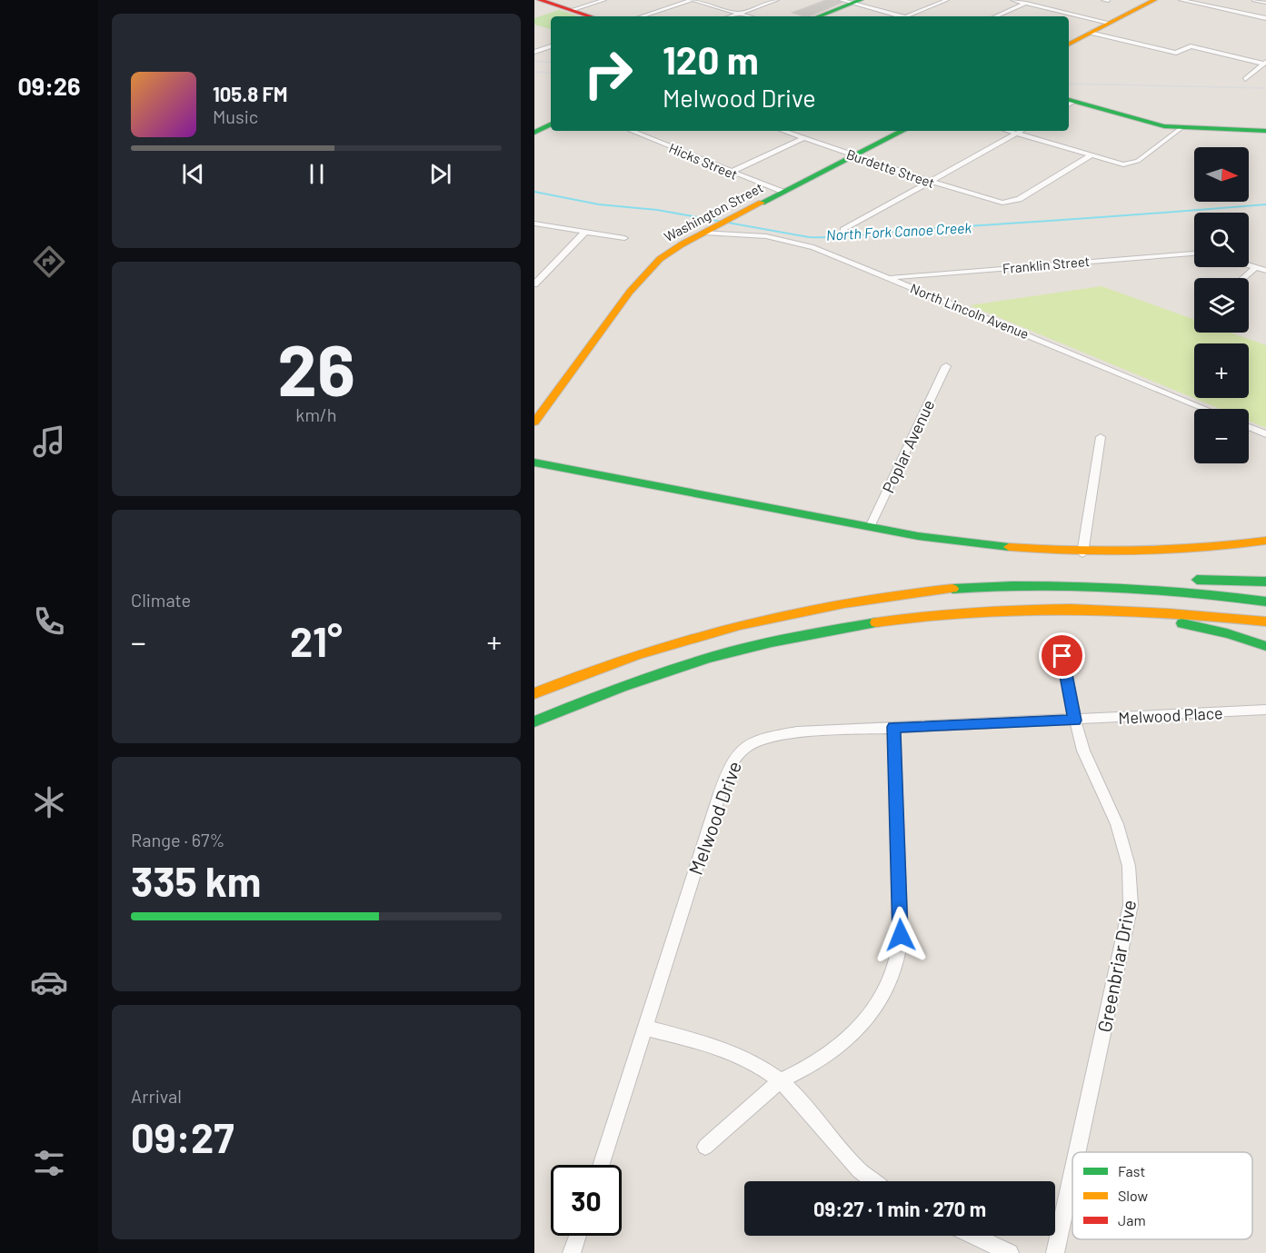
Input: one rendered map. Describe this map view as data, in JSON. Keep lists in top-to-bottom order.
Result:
{
  "streets": {
    "main road": ["Washington Street"],
    "street": [
      "Hicks Street",
      "Burdette Street",
      "Franklin Street",
      "North Lincoln Avenue",
      "Poplar Avenue",
      "Melwood Place",
      "Melwood Drive",
      "Greenbriar Drive"
    ]
  },
  "crossings": [
    ["Hicks Street", "Washington Street"],
    ["Burdette Street", "Washington Street"],
    ["Washington Street", "North Lincoln Avenue"],
    ["Franklin Street", "North Lincoln Avenue"],
    ["Melwood Place", "Melwood Drive"],
    ["Melwood Place", "Greenbriar Drive"],
    ["Melwood Drive", "Greenbriar Drive"]
  ],
  "water": ["North Fork Canoe Creek"],
  "legend": ["Fast", "Slow", "Jam"],
  "north": "right",
  "page": {
    "tabs": "09:26",
    "turn": ["120 m", "Melwood Drive"],
    "song": ["105.8 FM", "Music"],
    "map_buttons": ["+", "−"],
    "tile": [
      ["26", "km/h"],
      "Climate",
      ["Range · 67%", "335 km"],
      ["Arrival", "09:27"]
    ],
    "heat": ["−", "21°", "+"],
    "limit": "30",
    "trip": "09:27 · 1 min · 270 m"
  }
}
